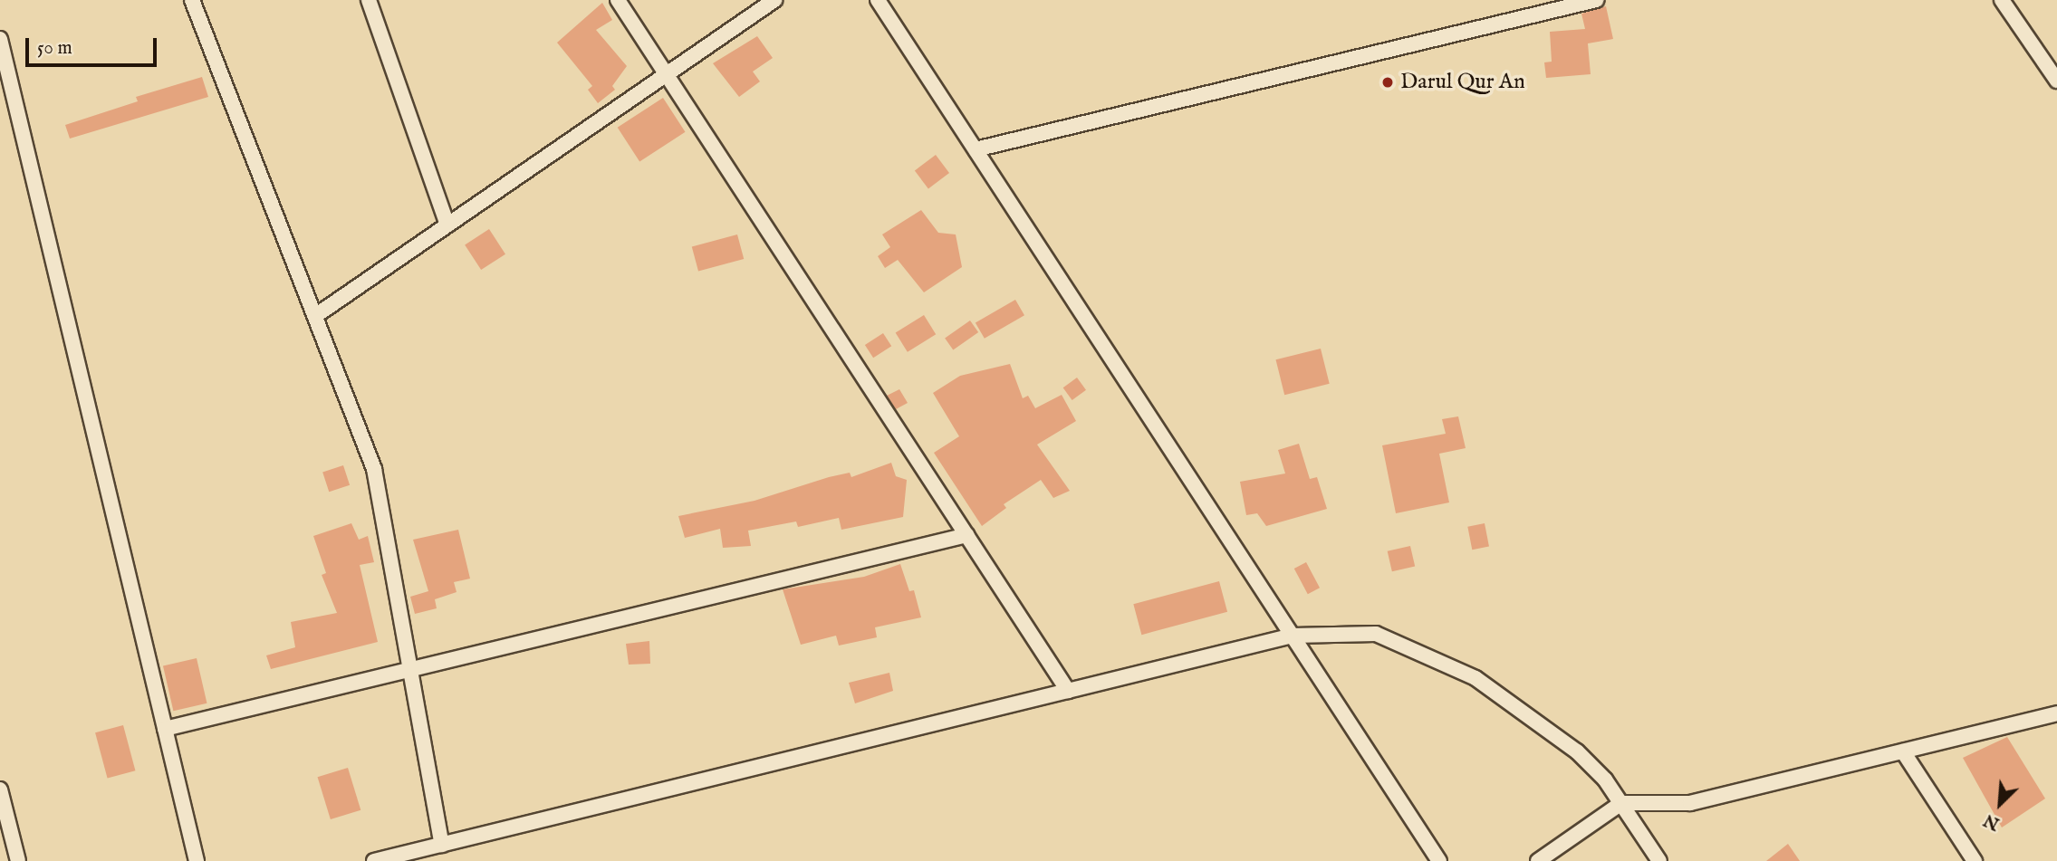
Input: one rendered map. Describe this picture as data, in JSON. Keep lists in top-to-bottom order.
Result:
{
  "places": ["Darul Qur An"],
  "scale_bar": "50 m",
  "north": "bottom left"
}
